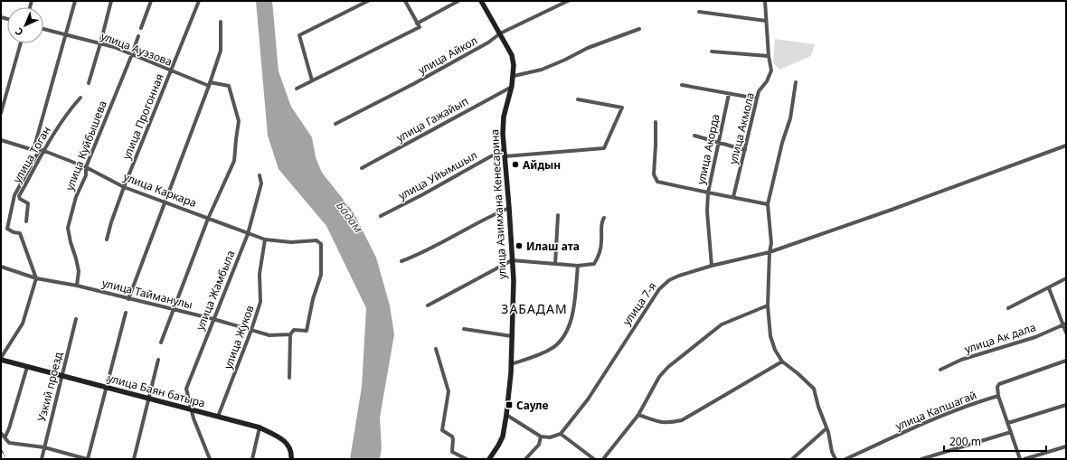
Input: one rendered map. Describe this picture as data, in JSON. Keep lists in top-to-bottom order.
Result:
{
  "streets": {
    "street": [
      "улица Ауэзова",
      "улица Айкол",
      "улица Прогонная",
      "улица Гажайып",
      "улица Акмола",
      "улица Куйбышева",
      "улица Акорда",
      "улица Тоган",
      "улица Уйымшыл",
      "улица Каркара",
      "улица Азимхана Кенесарина",
      "улица Жамбыла",
      "улица Тайманулы",
      "улица 7-я",
      "улица Жуков",
      "улица Ак дала",
      "Узкий проезд",
      "улица Баян батыра",
      "улица Капшагай"
    ]
  },
  "crossings": [
    ["улица Ауэзова", "улица Прогонная"],
    ["улица Ауэзова", "улица Куйбышева"],
    ["улица Ауэзова", "улица Каркара"],
    ["улица Айкол", "улица Азимхана Кенесарина"],
    ["улица Прогонная", "улица Каркара"],
    ["улица Гажайып", "улица Азимхана Кенесарина"],
    ["улица Акмола", "улица Акорда"],
    ["улица Куйбышева", "улица Каркара"],
    ["улица Куйбышева", "улица Тайманулы"],
    ["улица Тоган", "улица Каркара"],
    ["улица Уйымшыл", "улица Азимхана Кенесарина"],
    ["улица Каркара", "улица Жамбыла"],
    ["улица Каркара", "улица Тайманулы"],
    ["улица Каркара", "улица Жуков"],
    ["улица Жамбыла", "улица Тайманулы"],
    ["улица Жамбыла", "улица Баян батыра"],
    ["улица Тайманулы", "улица Жуков"],
    ["улица Жуков", "улица Баян батыра"],
    ["Узкий проезд", "улица Баян батыра"]
  ],
  "districts": ["ЗАБАДАМ"],
  "water": ["Бадам"],
  "places": {
    "other": ["Айдын", "Илаш ата"],
    "transit": ["Сауле"]
  },
  "scale_bar": "200 m",
  "north": "bottom left"
}
